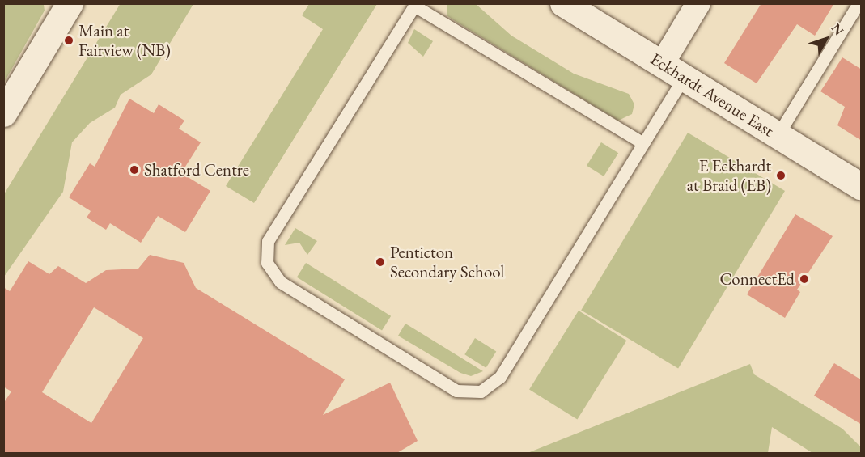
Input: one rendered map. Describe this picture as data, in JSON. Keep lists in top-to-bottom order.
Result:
{
  "streets": {
    "main road": ["Eckhardt Avenue East"]
  },
  "places": [
    "Main at Fairview (NB)",
    "Shatford Centre",
    "E Eckhardt at Braid (EB)",
    "Penticton Secondary School",
    "ConnectEd"
  ],
  "north": "top right"
}
